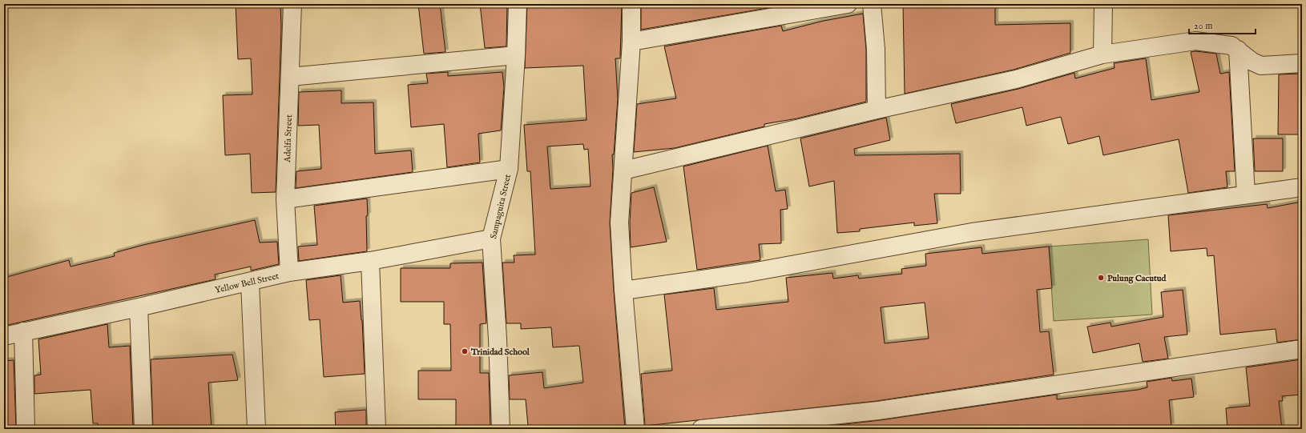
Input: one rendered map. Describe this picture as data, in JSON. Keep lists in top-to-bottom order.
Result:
{
  "streets": {
    "street": ["Adelfa Street", "Sampaguita Street", "Yellow Bell Street"]
  },
  "crossings": [
    ["Adelfa Street", "Yellow Bell Street"],
    ["Sampaguita Street", "Yellow Bell Street"]
  ],
  "places": ["Pulung Cacutud", "Trinidad School"],
  "scale_bar": "20 m"
}
